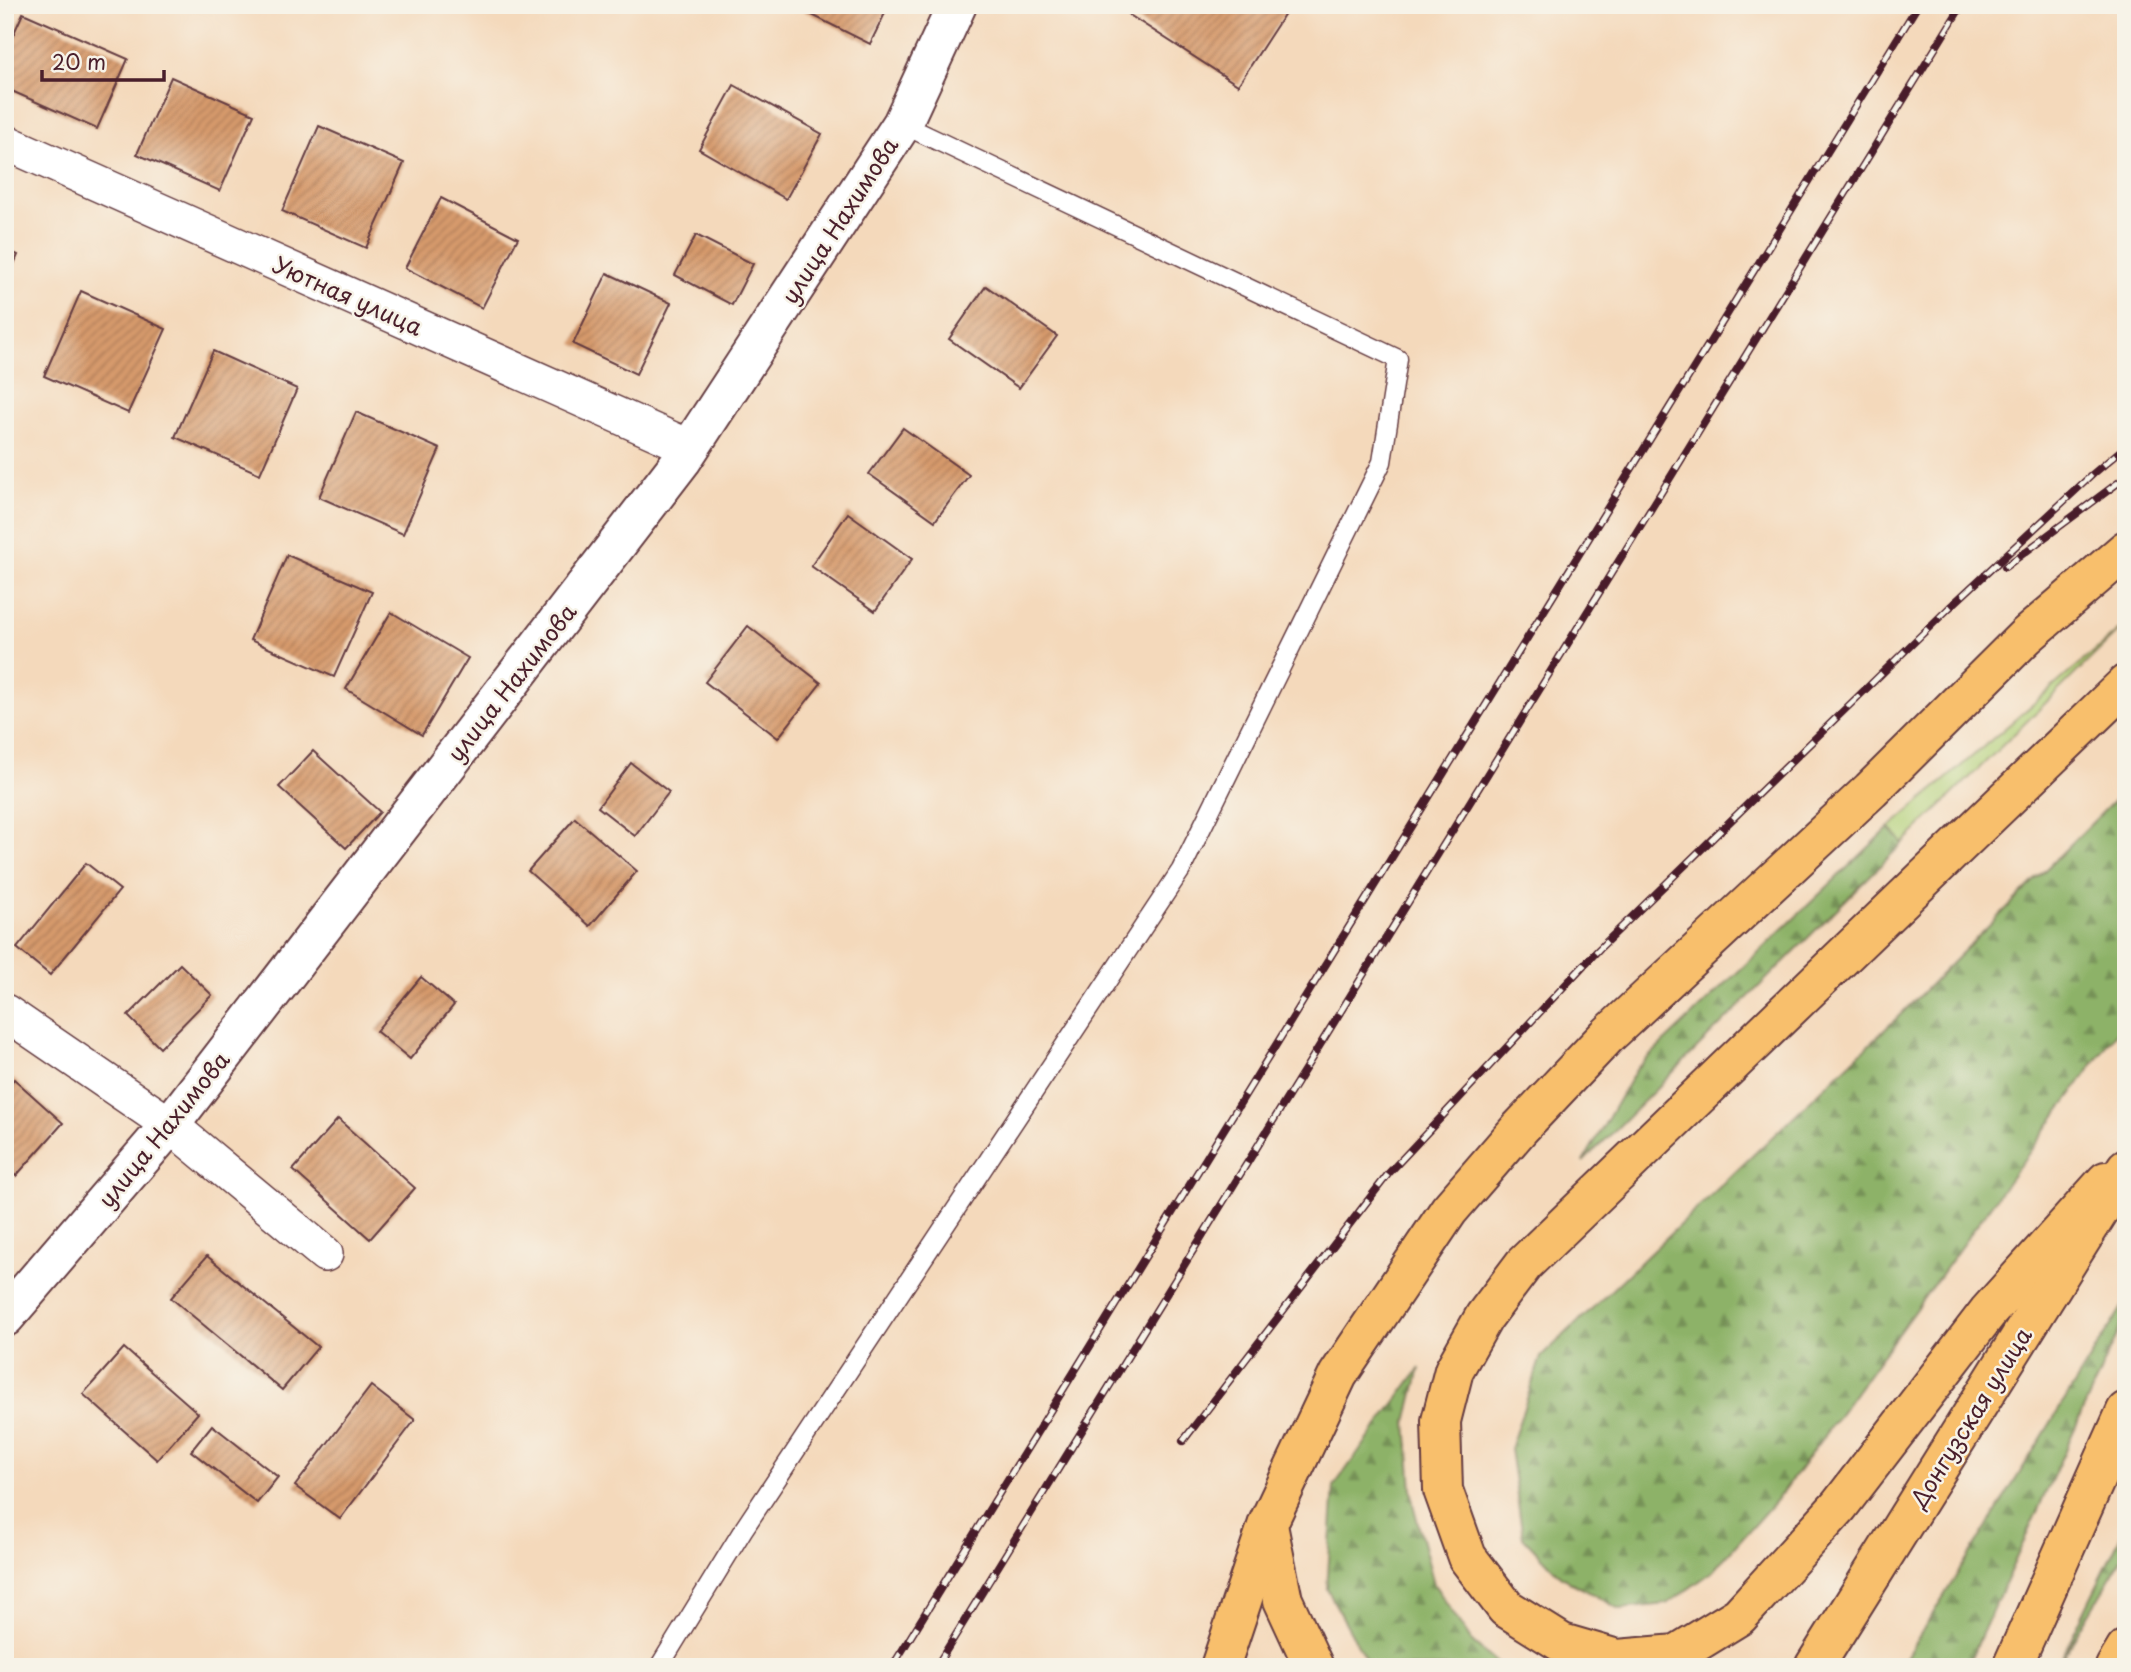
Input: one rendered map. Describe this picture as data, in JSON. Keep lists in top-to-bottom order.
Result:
{
  "streets": {
    "main road": ["Донгузская улица"],
    "street": ["улица Нахимова", "Уютная улица"]
  },
  "crossings": [
    ["улица Нахимова", "Уютная улица"]
  ],
  "scale_bar": "20 m"
}
